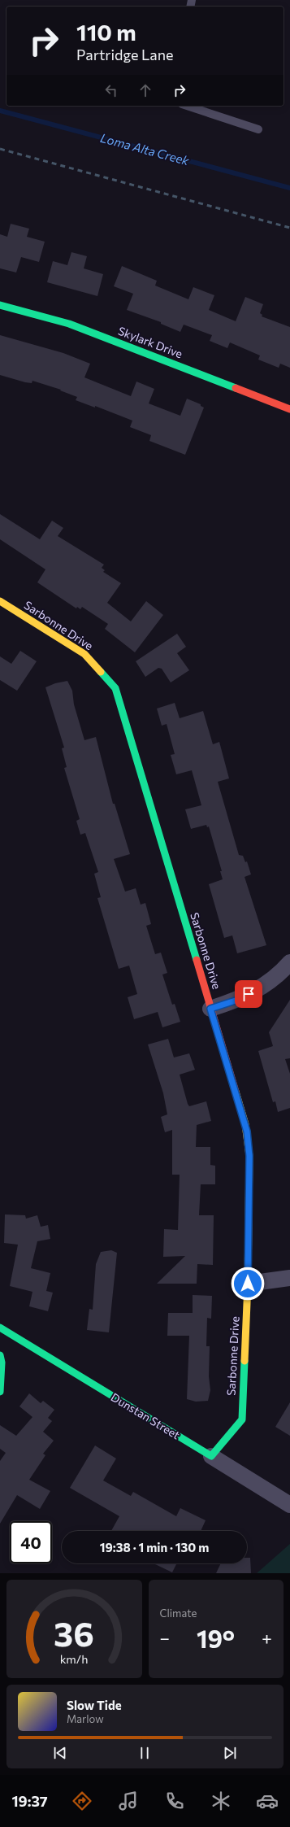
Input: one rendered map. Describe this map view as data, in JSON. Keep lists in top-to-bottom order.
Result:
{
  "streets": {
    "street": ["Skylark Drive", "Sarbonne Drive", "Dunstan Street"]
  },
  "crossings": [
    ["Sarbonne Drive", "Dunstan Street"]
  ],
  "water": ["Loma Alta Creek"],
  "page": {
    "turn": ["110 m", "Partridge Lane"],
    "limit": "40",
    "trip": "19:38 · 1 min · 130 m",
    "tile": "Climate",
    "heat": ["−", "19°", "+"],
    "song": ["Slow Tide", "Marlow"],
    "tabs": "19:37",
    "gauge": ["36", "km/h"]
  }
}
